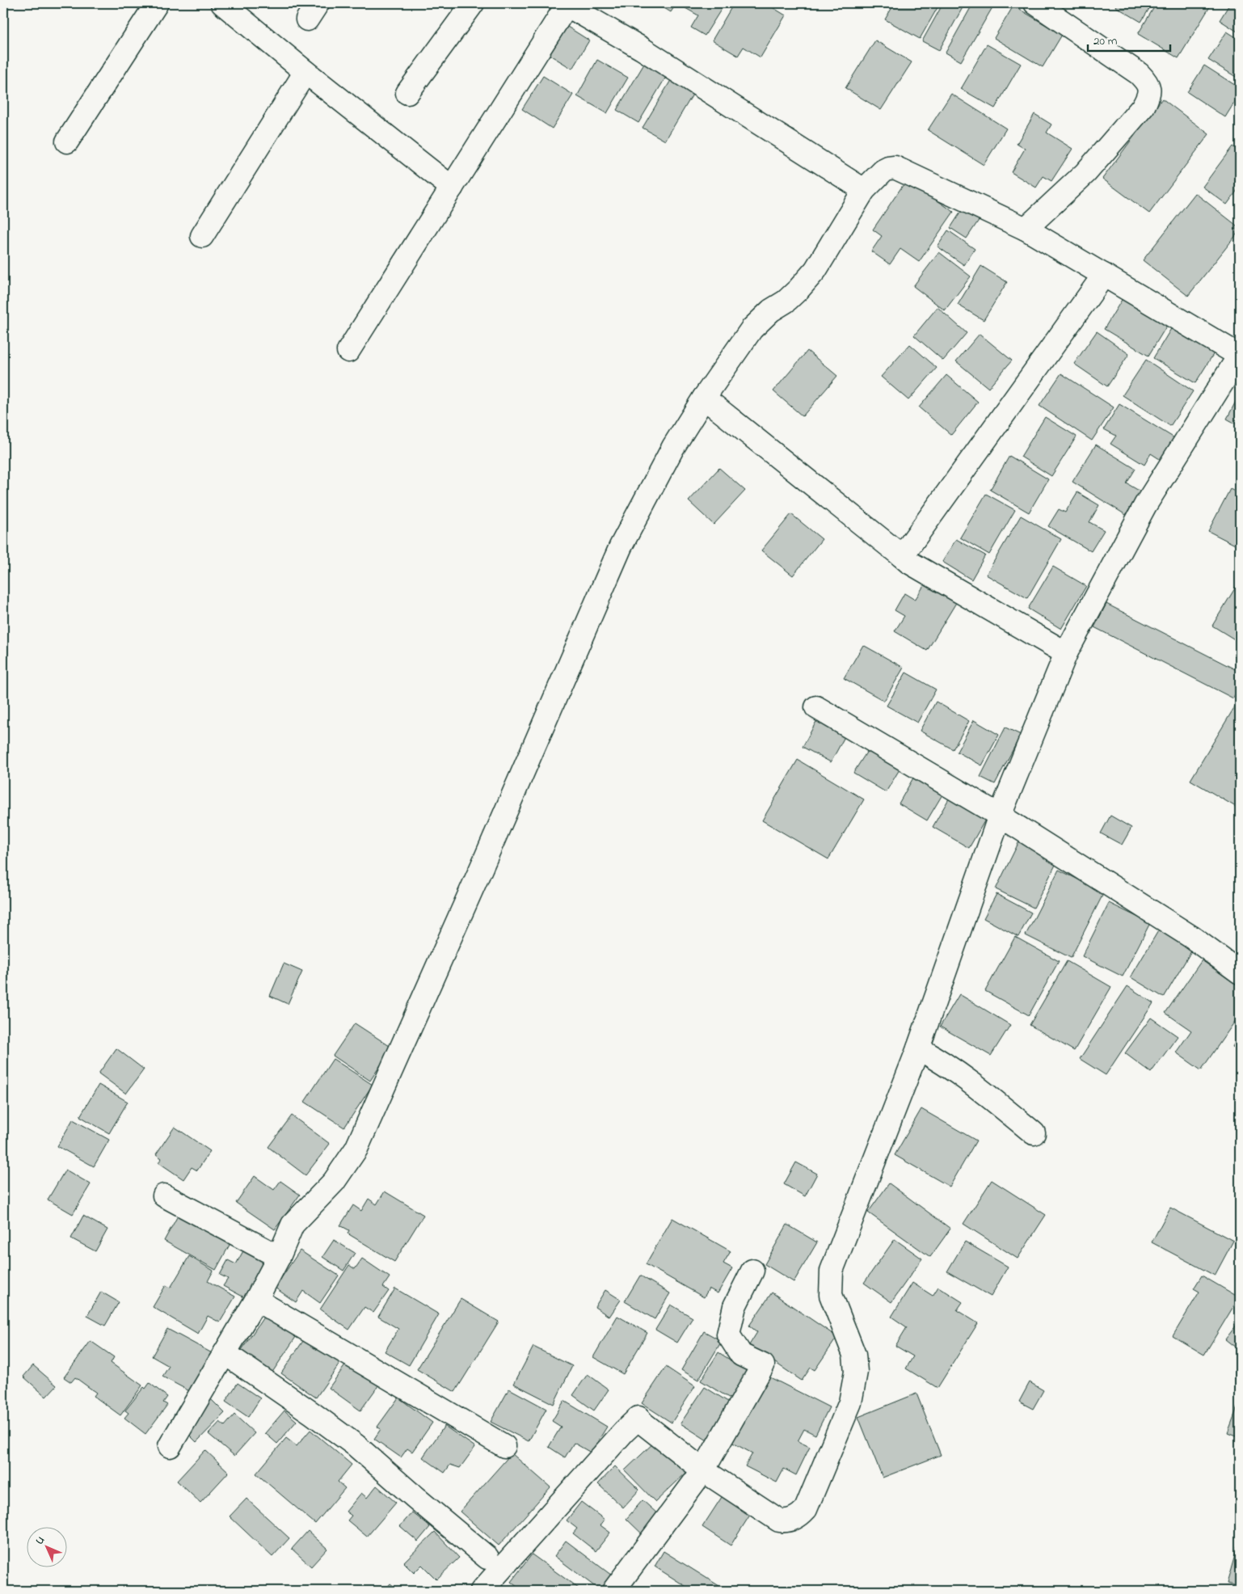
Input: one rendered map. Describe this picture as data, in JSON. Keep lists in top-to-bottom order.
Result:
{
  "scale_bar": "20 m",
  "north": "top left"
}
